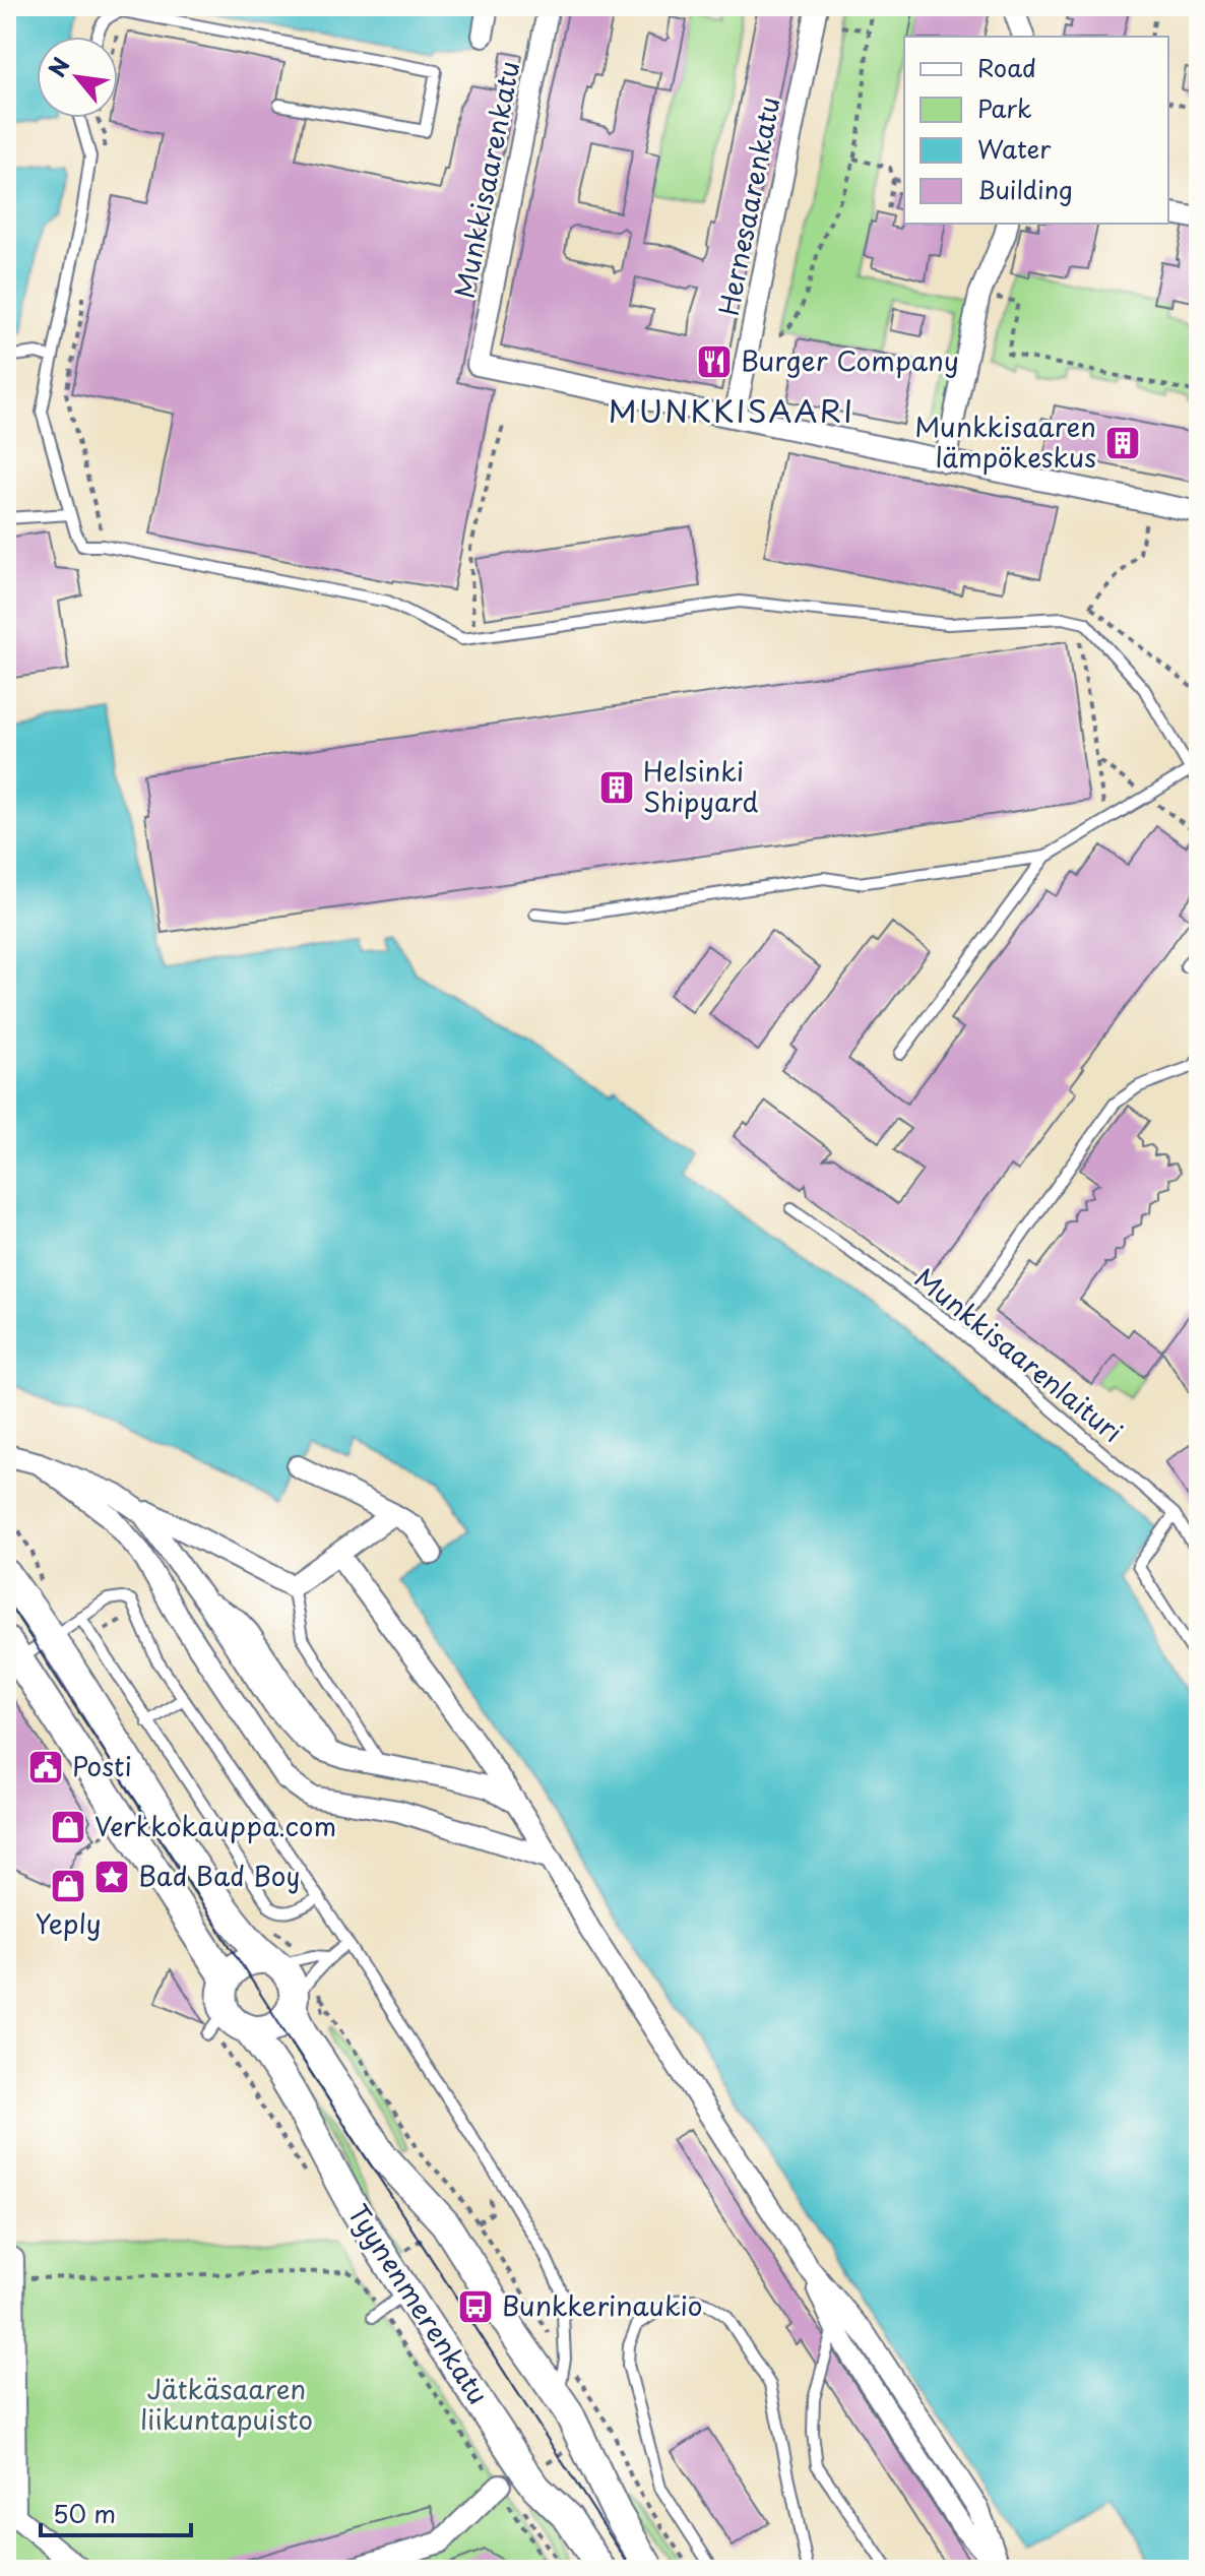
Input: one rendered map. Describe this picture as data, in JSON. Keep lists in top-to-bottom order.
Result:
{
  "streets": {
    "main road": ["Tyynenmerenkatu"],
    "street": ["Munkkisaarenkatu", "Hernesaarenkatu"],
    "lane": ["Munkkisaarenlaituri"]
  },
  "crossings": [
    ["Munkkisaarenkatu", "Hernesaarenkatu"]
  ],
  "districts": ["MUNKKISAARI"],
  "parks": ["Jätkäsaaren liikuntapuisto"],
  "places": {
    "restaurant": ["Burger Company"],
    "building": ["Munkkisaaren lämpökeskus", "Helsinki Shipyard"],
    "public building": ["Posti"],
    "shop": ["Verkkokauppa.com", "Yeply"],
    "place": ["Bad Bad Boy"],
    "bus stop": ["Bunkkerinaukio"]
  },
  "legend": [
    "Road",
    "Park",
    "Water",
    "Building"
  ],
  "scale_bar": "50 m",
  "north": "top left"
}
